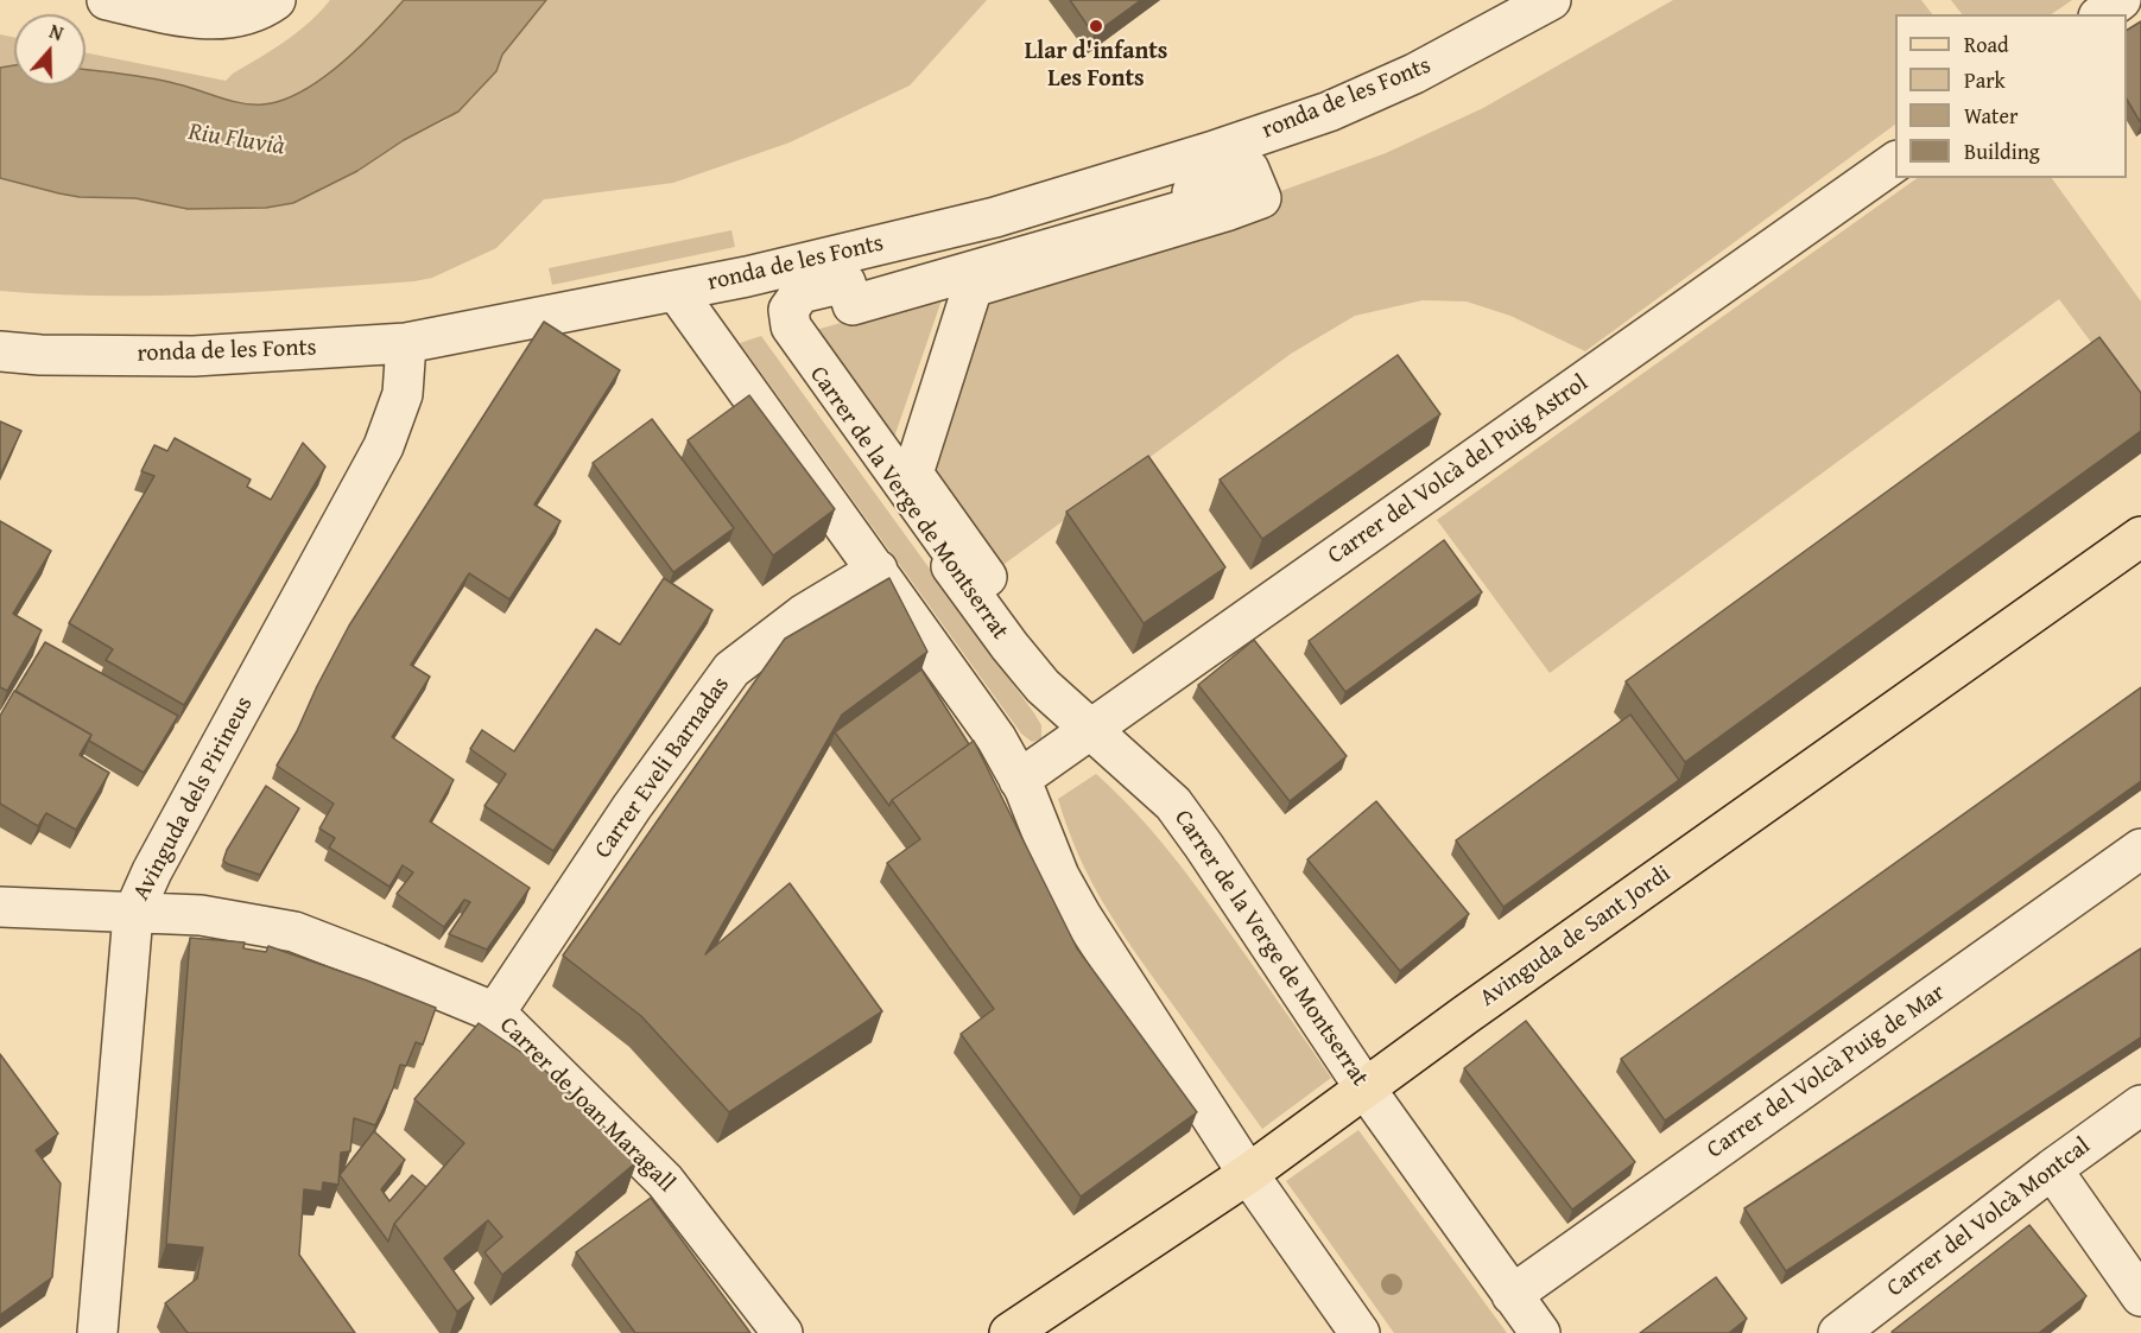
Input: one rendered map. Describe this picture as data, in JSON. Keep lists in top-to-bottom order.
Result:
{
  "streets": {
    "main road": ["Avinguda de Sant Jordi"],
    "street": [
      "ronda de les Fonts",
      "Carrer del Volcà del Puig Astrol",
      "Carrer de la Verge de Montserrat",
      "Carrer Eveli Barnadas",
      "Avinguda dels Pirineus",
      "Carrer del Volcà Puig de Mar",
      "Carrer de Joan Maragall",
      "Carrer del Volcà Montcal"
    ]
  },
  "crossings": [
    ["ronda de les Fonts", "Carrer de la Verge de Montserrat"],
    ["ronda de les Fonts", "Avinguda dels Pirineus"],
    ["Carrer del Volcà del Puig Astrol", "Carrer de la Verge de Montserrat"],
    ["Carrer de la Verge de Montserrat", "Avinguda de Sant Jordi"],
    ["Carrer de la Verge de Montserrat", "Carrer del Volcà Puig de Mar"],
    ["Carrer Eveli Barnadas", "Carrer de Joan Maragall"],
    ["Avinguda dels Pirineus", "Carrer de Joan Maragall"]
  ],
  "water": ["Riu Fluvià"],
  "places": ["Llar d'infants Les Fonts"],
  "legend": [
    "Road",
    "Park",
    "Water",
    "Building"
  ],
  "north": "top"
}
